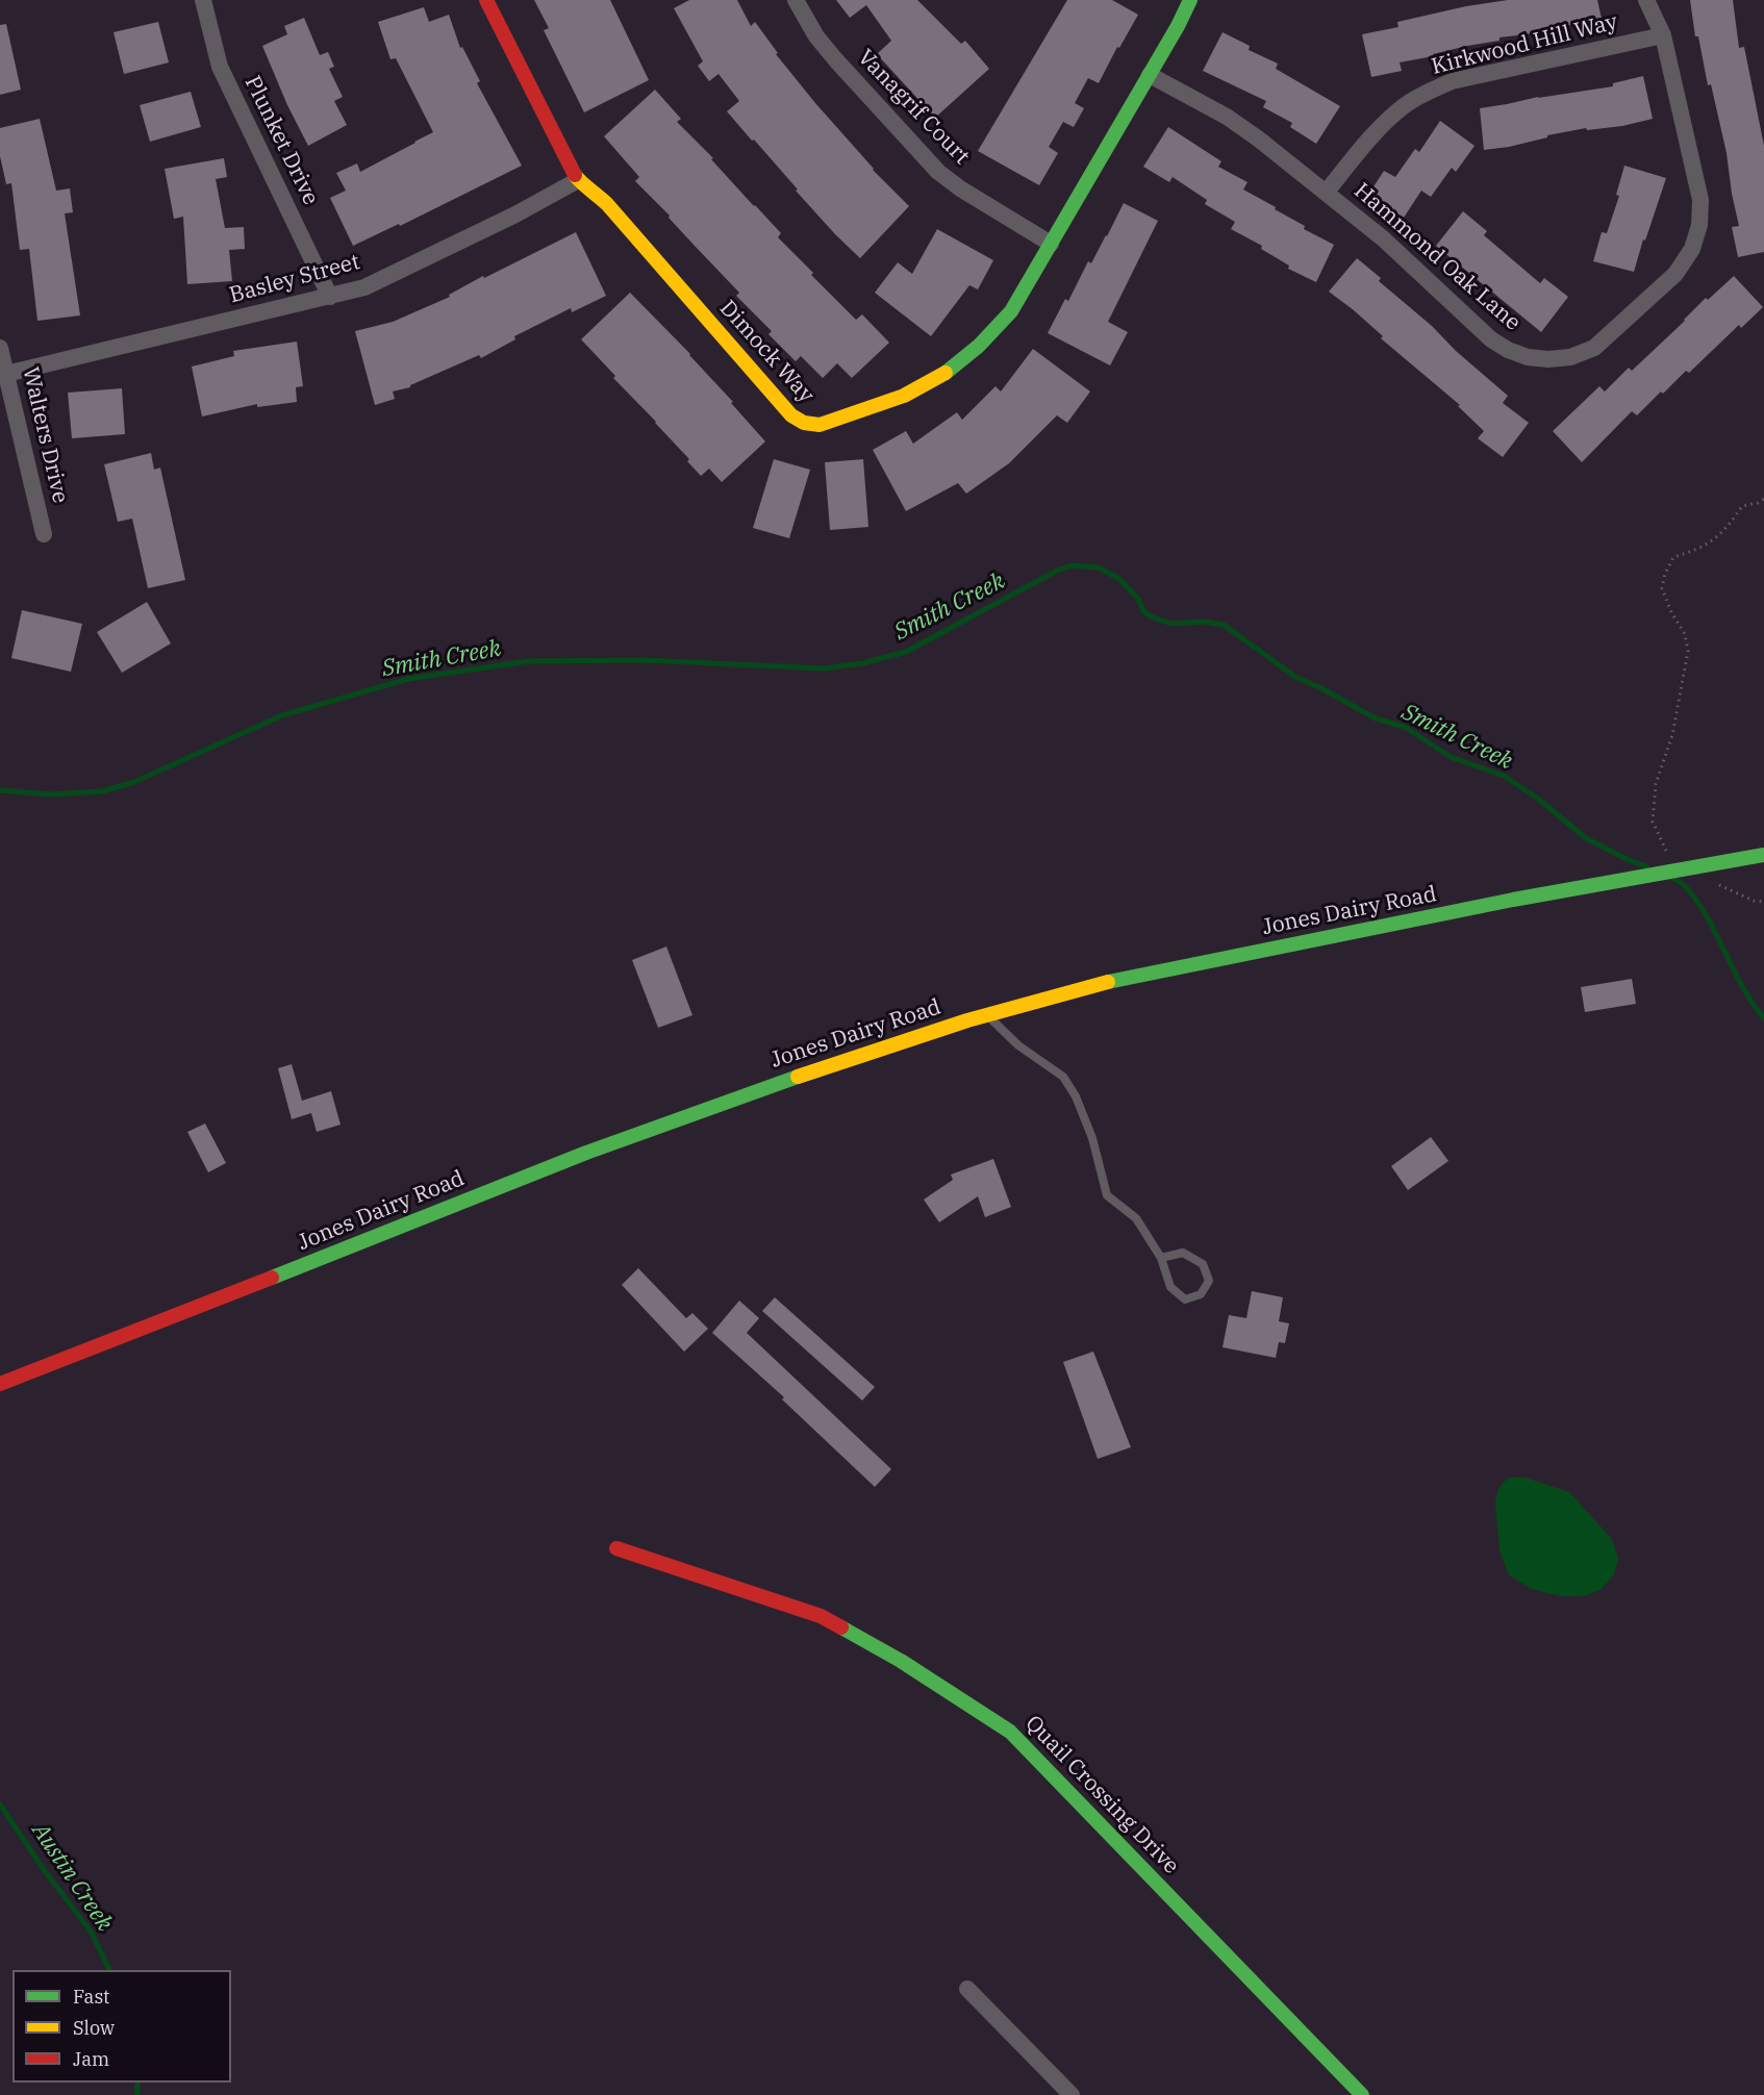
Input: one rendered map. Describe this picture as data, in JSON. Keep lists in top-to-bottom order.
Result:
{
  "streets": {
    "street": [
      "Kirkwood Hill Way",
      "Vanagrif Court",
      "Plunket Drive",
      "Hammond Oak Lane",
      "Basley Street",
      "Dimock Way",
      "Walters Drive",
      "Jones Dairy Road",
      "Quail Crossing Drive"
    ]
  },
  "crossings": [
    ["Kirkwood Hill Way", "Hammond Oak Lane"],
    ["Vanagrif Court", "Dimock Way"],
    ["Plunket Drive", "Basley Street"],
    ["Hammond Oak Lane", "Dimock Way"],
    ["Basley Street", "Dimock Way"],
    ["Basley Street", "Walters Drive"]
  ],
  "water": ["Smith Creek", "Austin Creek"],
  "legend": ["Fast", "Slow", "Jam"]
}
